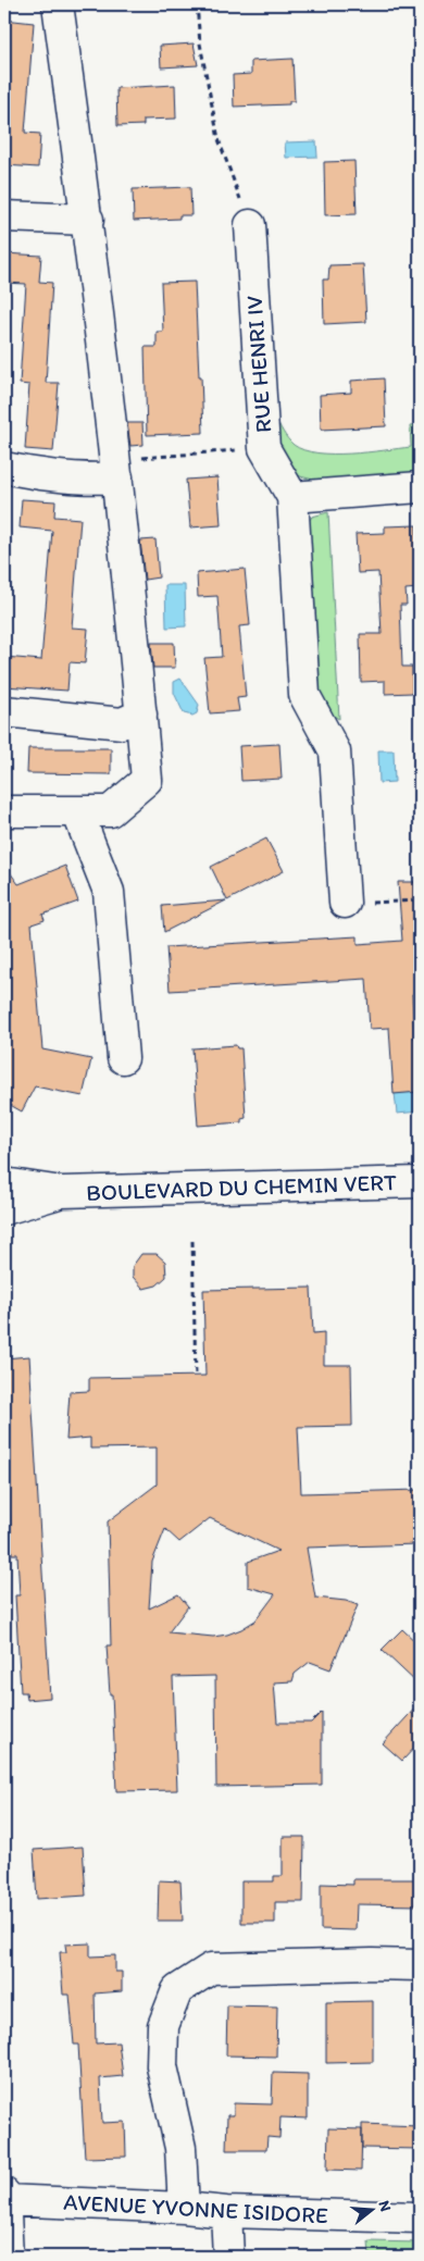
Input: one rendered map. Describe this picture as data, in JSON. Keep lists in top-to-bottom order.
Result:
{
  "streets": {
    "street": ["RUE HENRI IV", "BOULEVARD DU CHEMIN VERT", "AVENUE YVONNE ISIDORE"]
  },
  "north": "right"
}
